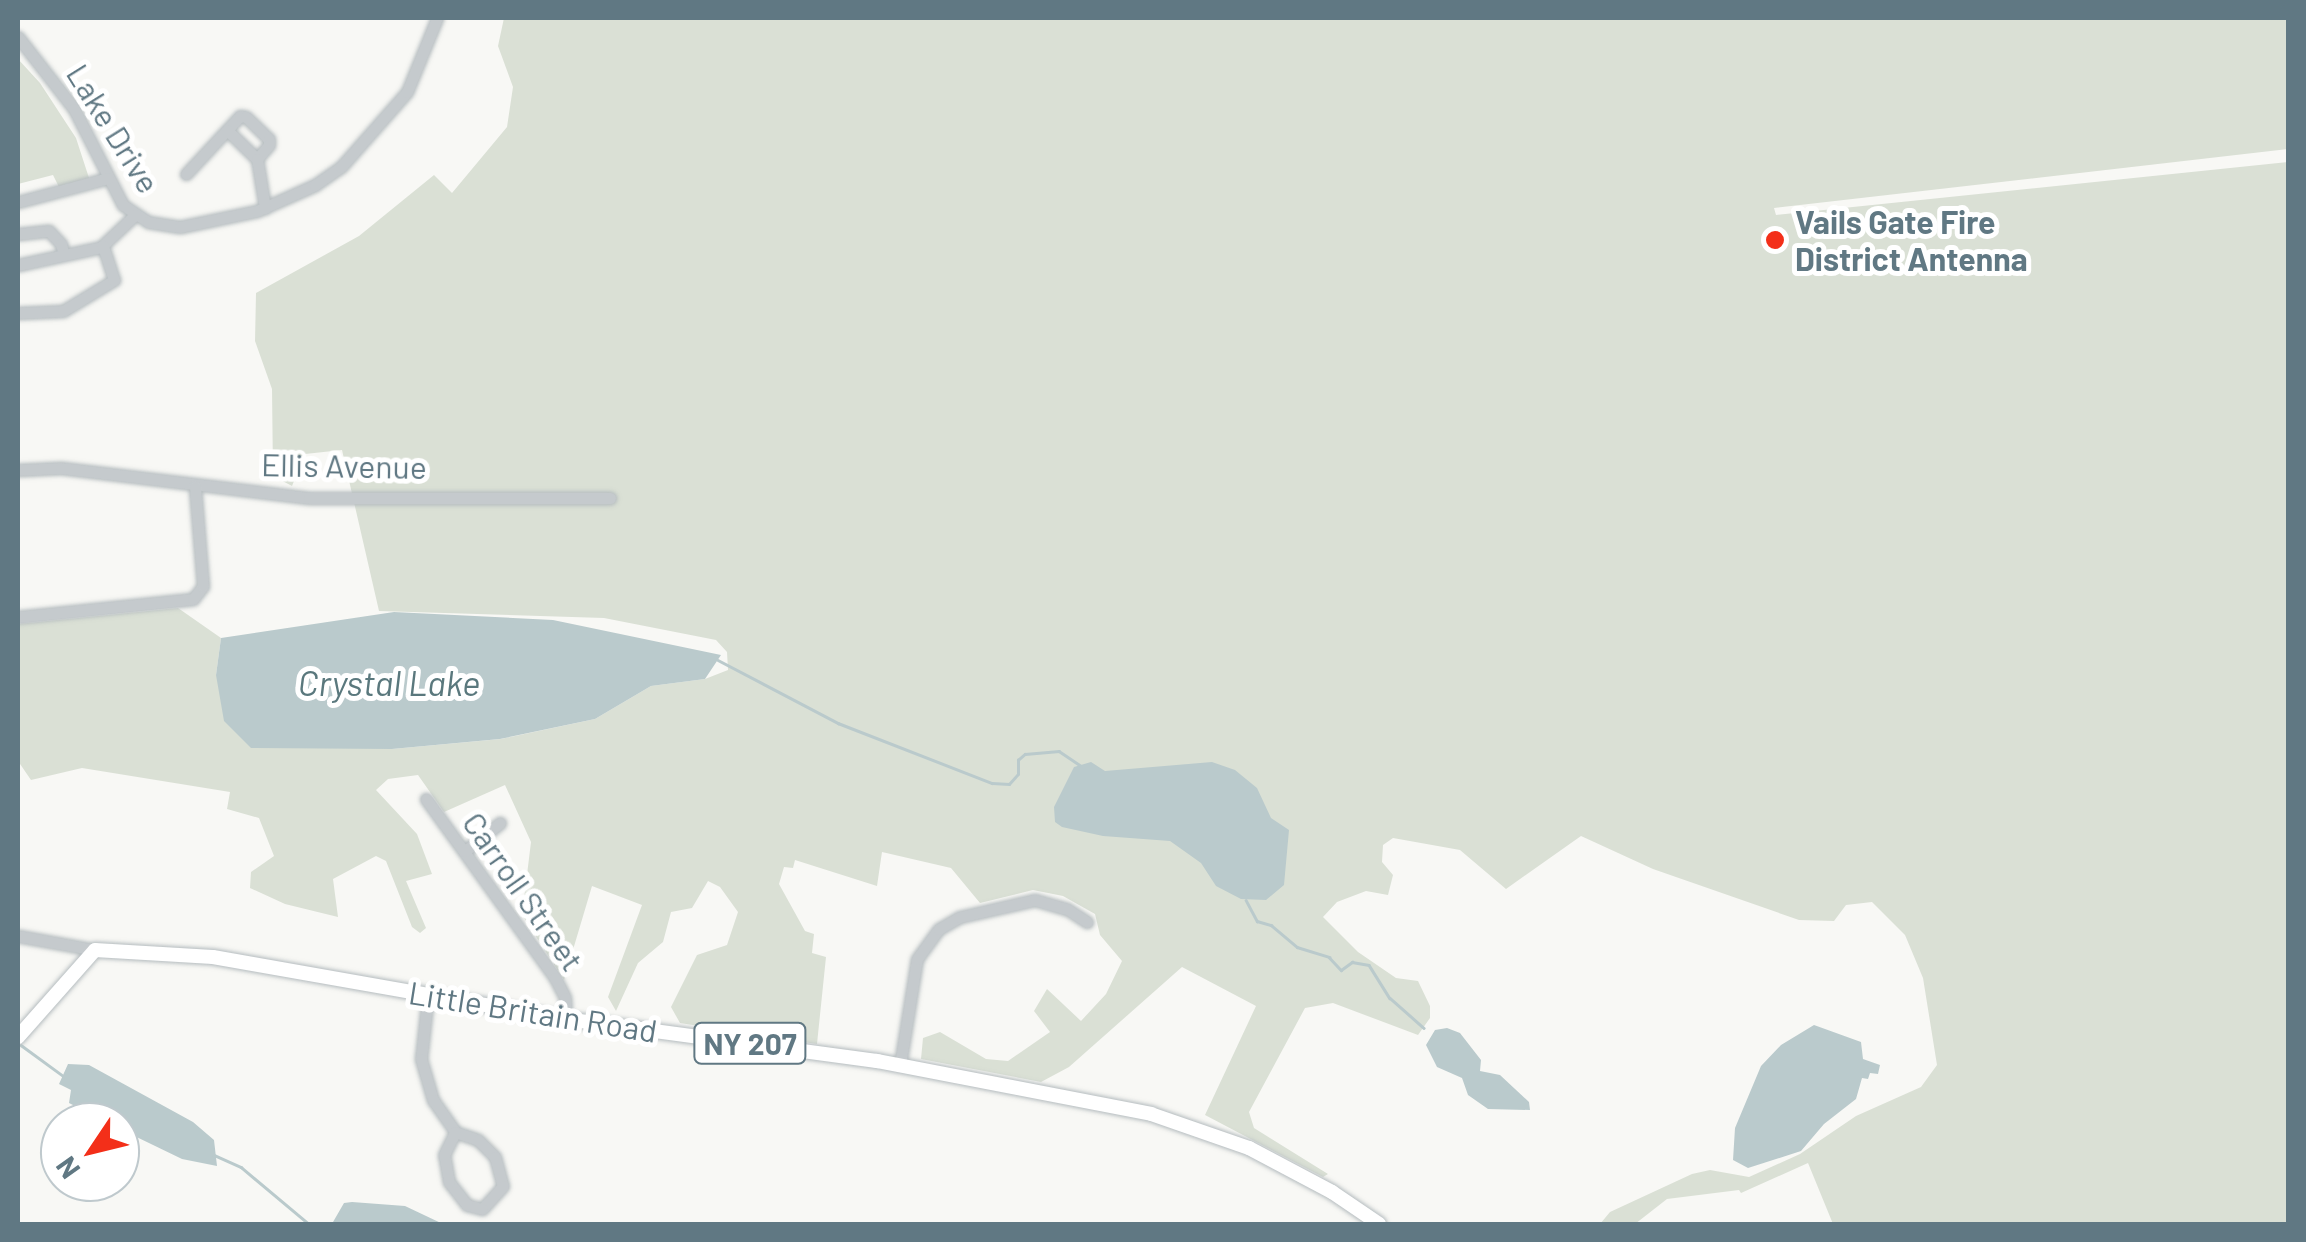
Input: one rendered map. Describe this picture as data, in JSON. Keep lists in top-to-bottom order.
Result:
{
  "streets": {
    "main road": ["Little Britain Road", "NY 207"],
    "street": ["Lake Drive", "Ellis Avenue", "Carroll Street"]
  },
  "crossings": [
    ["Carroll Street", "Little Britain Road"]
  ],
  "water": ["Crystal Lake"],
  "places": ["Vails Gate Fire District Antenna"],
  "north": "bottom left"
}
